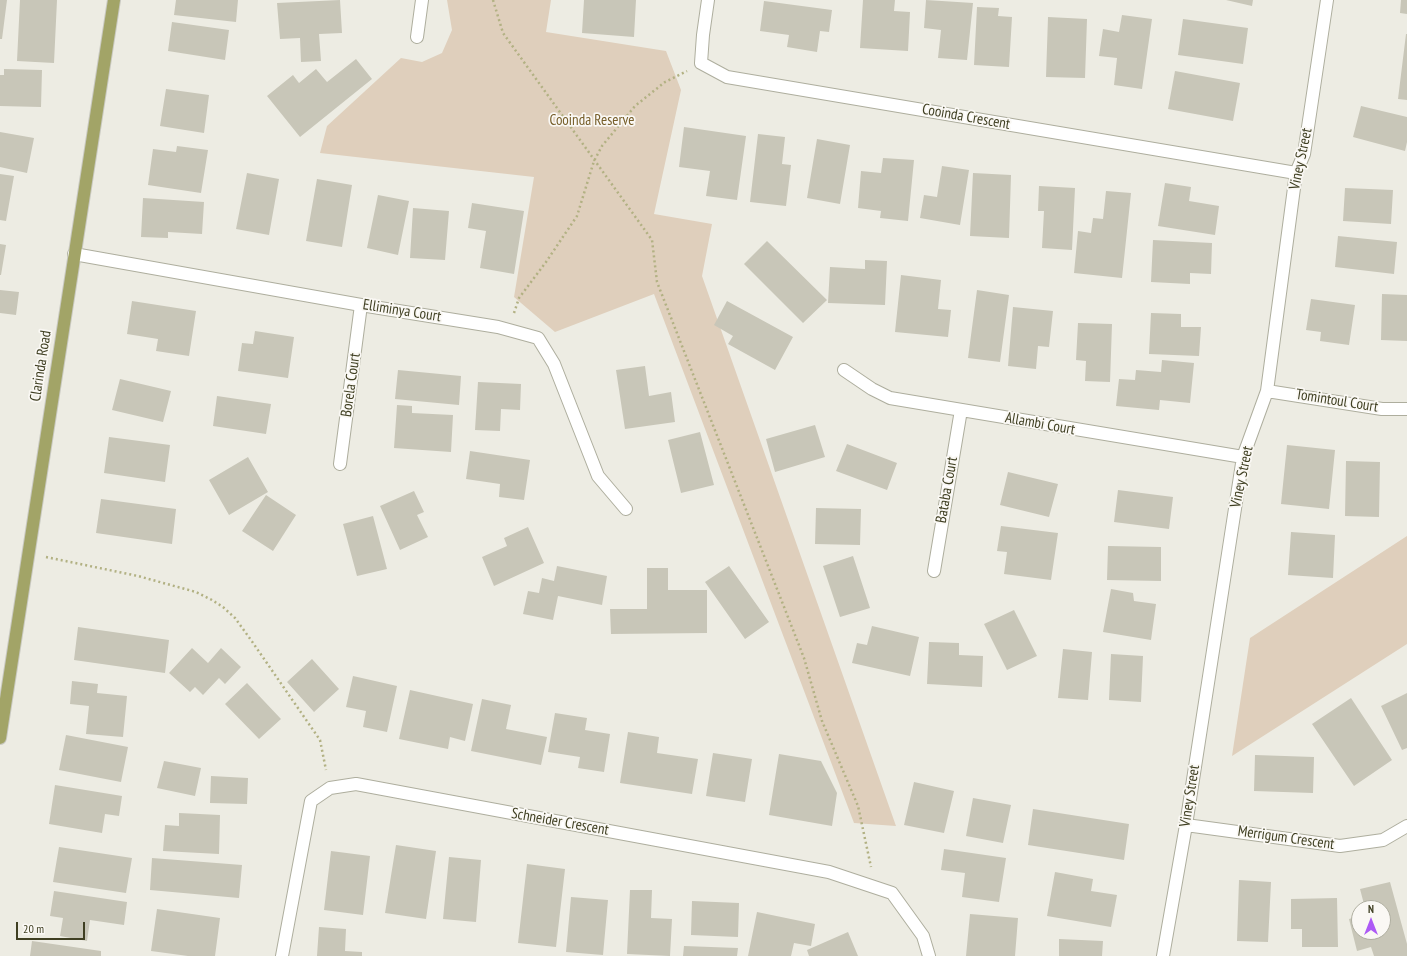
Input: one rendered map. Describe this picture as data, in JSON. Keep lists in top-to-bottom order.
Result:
{
  "streets": {
    "main road": ["Clarinda Road"],
    "street": [
      "Cooinda Crescent",
      "Viney Street",
      "Elliminya Court",
      "Borela Court",
      "Tomintoul Court",
      "Allambi Court",
      "Bataba Court",
      "Schneider Crescent",
      "Merrigum Crescent"
    ]
  },
  "crossings": [
    ["Cooinda Crescent", "Viney Street"],
    ["Viney Street", "Tomintoul Court"],
    ["Viney Street", "Allambi Court"],
    ["Viney Street", "Merrigum Crescent"],
    ["Elliminya Court", "Clarinda Road"],
    ["Elliminya Court", "Borela Court"],
    ["Allambi Court", "Bataba Court"]
  ],
  "parks": ["Cooinda Reserve"],
  "scale_bar": "20 m",
  "north": "top"
}
